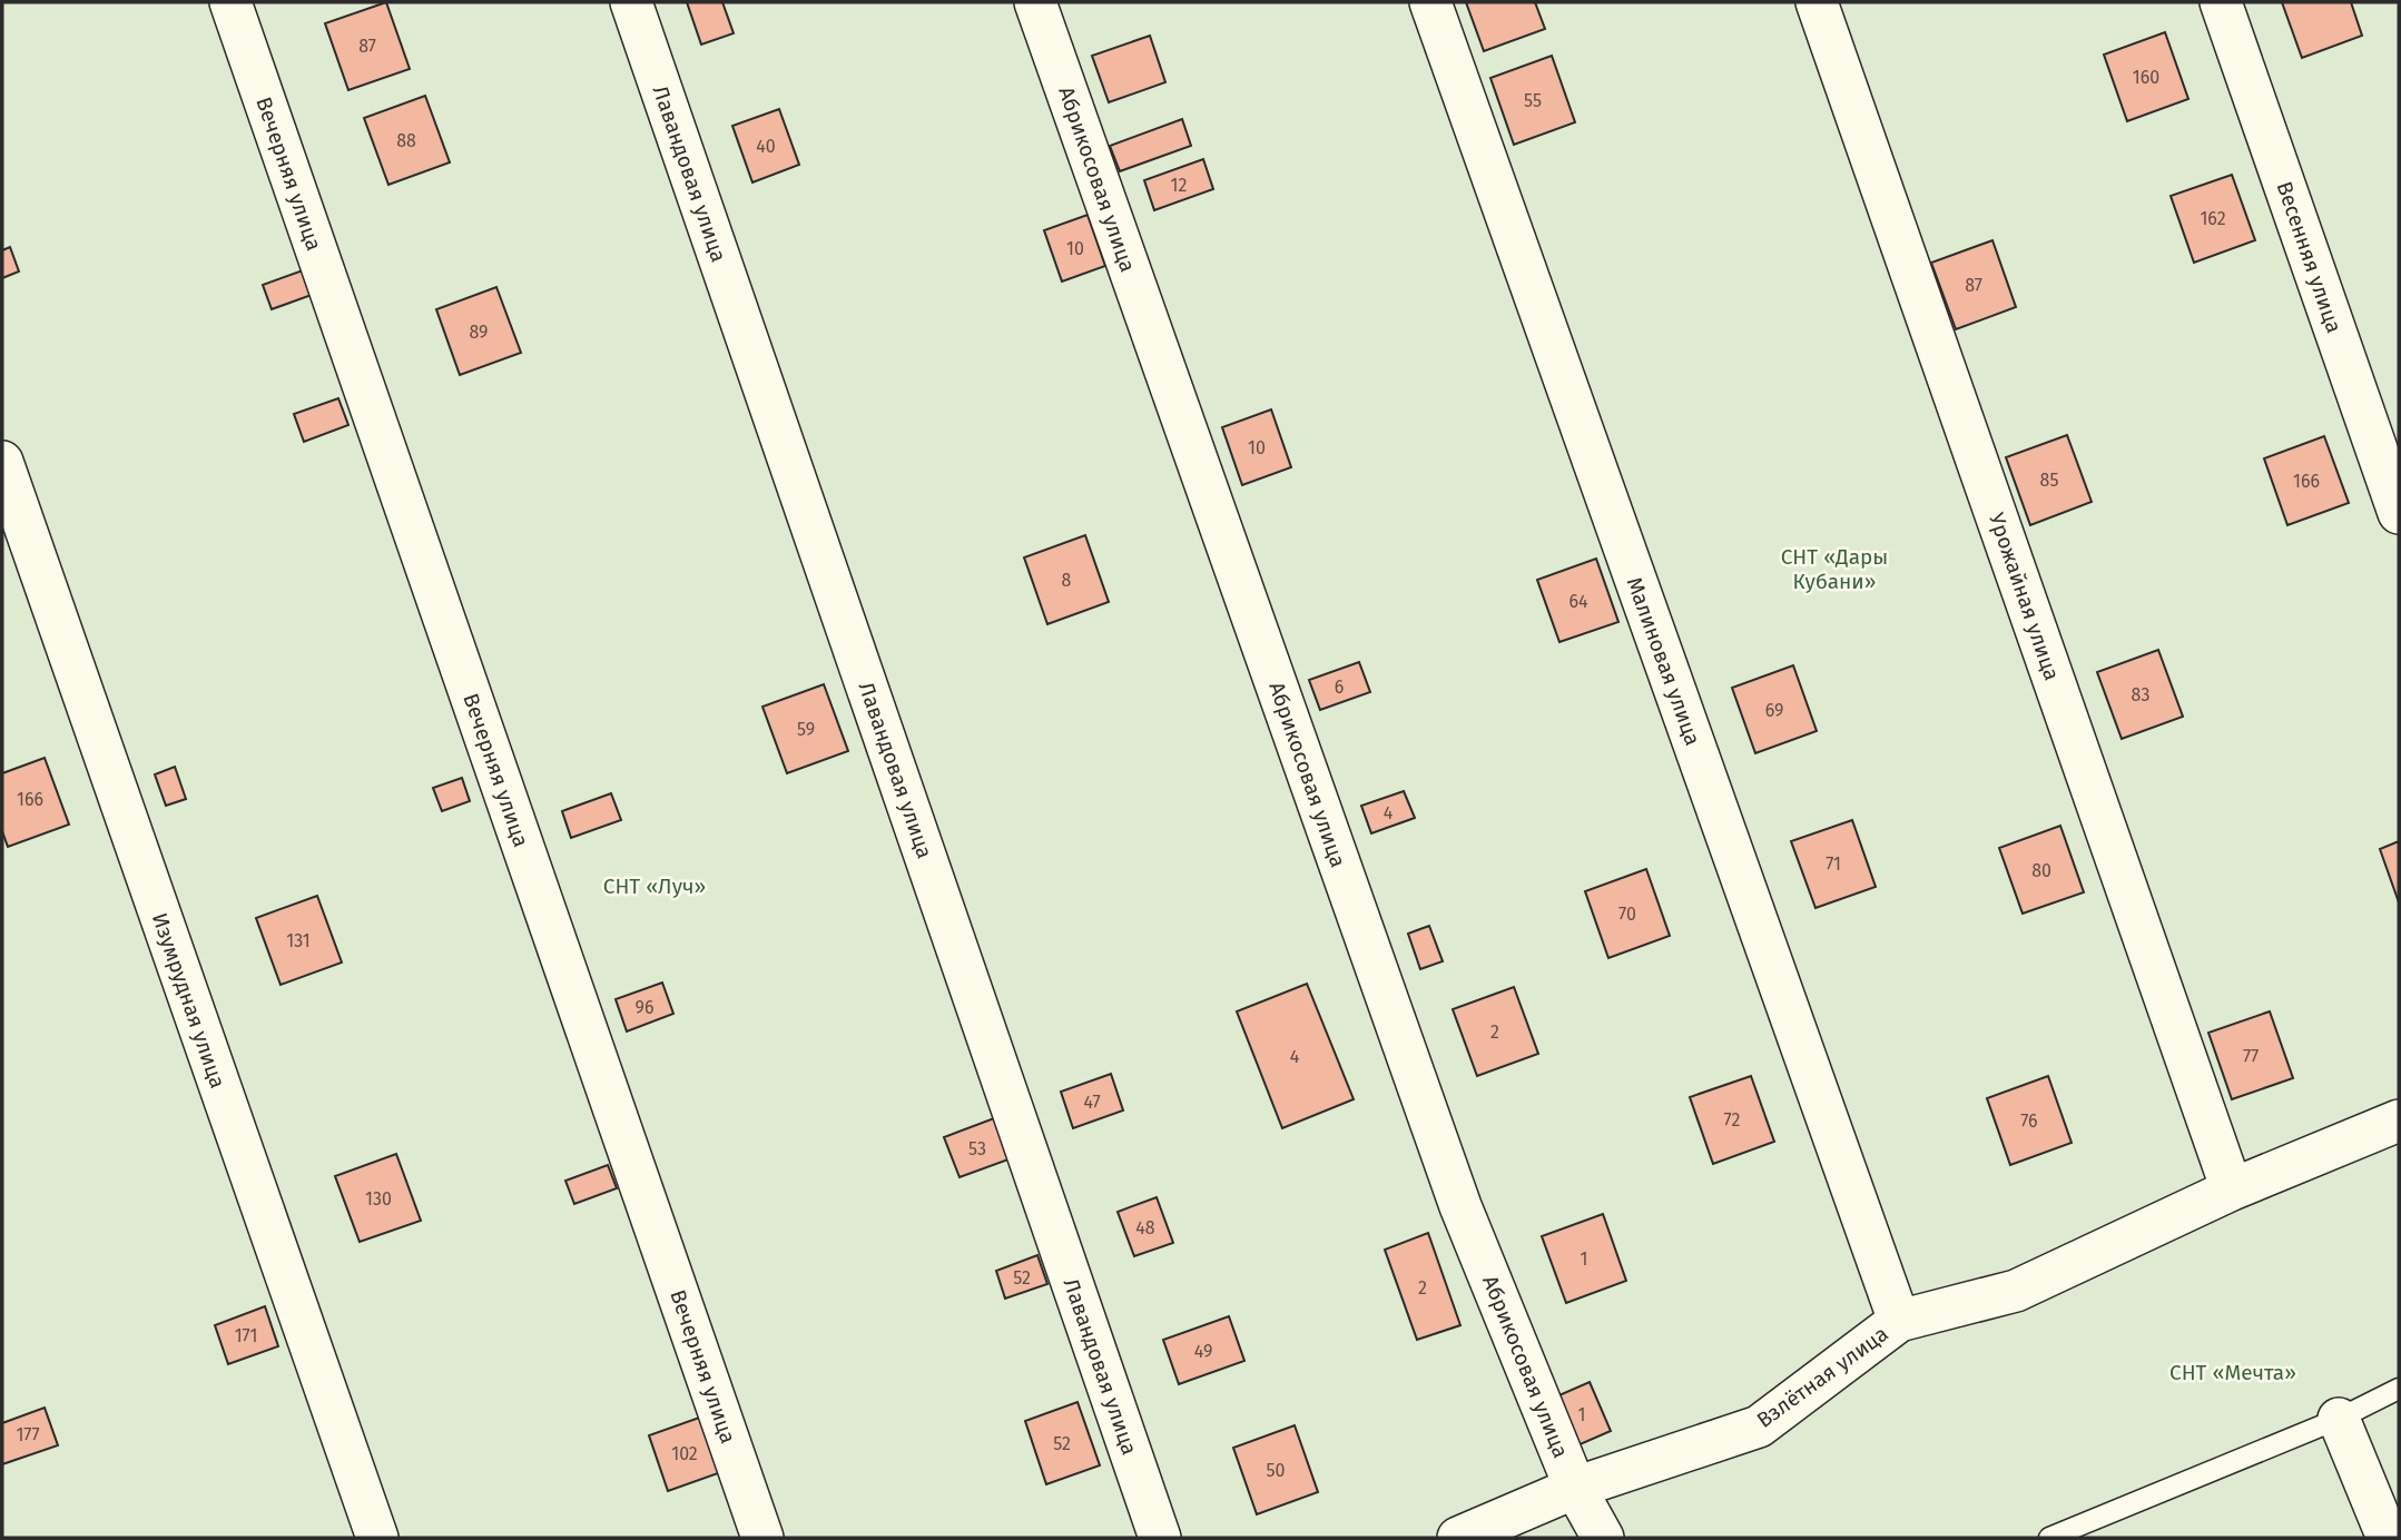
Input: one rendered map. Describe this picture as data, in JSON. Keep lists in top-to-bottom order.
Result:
{
  "streets": {
    "street": [
      "Вечерняя улица",
      "Лавандовая улица",
      "Абрикосовая улица",
      "Весенняя улица",
      "Урожайная улица",
      "Малиновая улица",
      "Изумрудная улица",
      "Взлётная улица"
    ]
  },
  "crossings": [
    ["Абрикосовая улица", "Взлётная улица"],
    ["Урожайная улица", "Взлётная улица"],
    ["Малиновая улица", "Взлётная улица"]
  ],
  "parks": ["СНТ «Дары Кубани»", "СНТ «Луч»", "СНТ «Мечта»"],
  "house_numbers": [
    "87",
    "160",
    "55",
    "88",
    "40",
    "12",
    "162",
    "10",
    "87",
    "89",
    "10",
    "85",
    "166",
    "8",
    "64",
    "6",
    "83",
    "69",
    "59",
    "166",
    "4",
    "71",
    "80",
    "70",
    "131",
    "96",
    "2",
    "4",
    "77",
    "47",
    "72",
    "76",
    "53",
    "130",
    "48",
    "1",
    "52",
    "2",
    "171",
    "49",
    "1",
    "177",
    "52",
    "102",
    "50"
  ]
}
